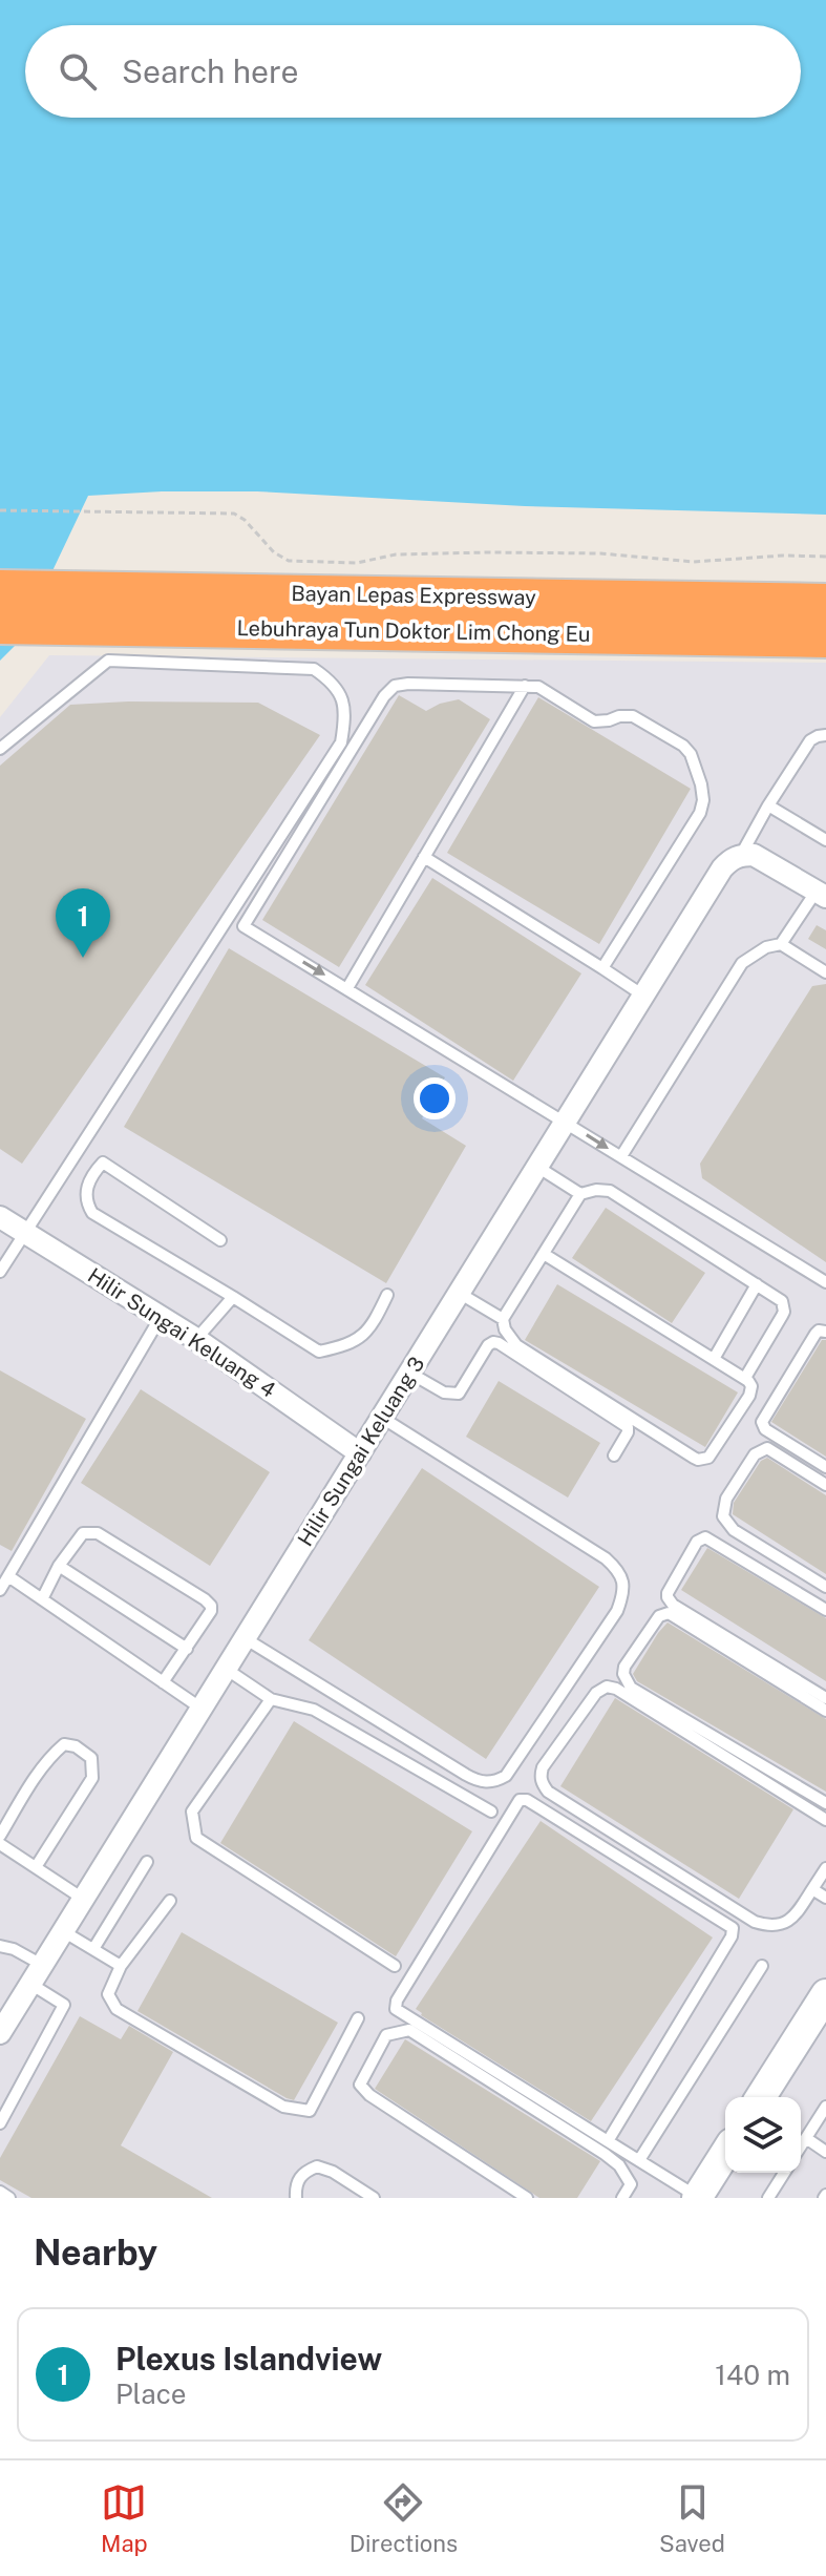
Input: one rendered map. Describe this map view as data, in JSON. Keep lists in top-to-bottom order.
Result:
{
  "streets": {
    "highway": ["Bayan Lepas Expressway", "Lebuhraya Tun Doktor Lim Chong Eu"],
    "street": ["Hilir Sungai Keluang 4", "Hilir Sungai Keluang 3"]
  },
  "crossings": [
    ["Hilir Sungai Keluang 4", "Hilir Sungai Keluang 3"]
  ],
  "page": {
    "search": "Search here",
    "pins": "1",
    "heading": "Nearby",
    "list": [
      {
        "mark": "1",
        "name": "Plexus Islandview",
        "note": "Place",
        "value": "140 m"
      }
    ],
    "nav": ["Map", "Directions", "Saved"]
  }
}
